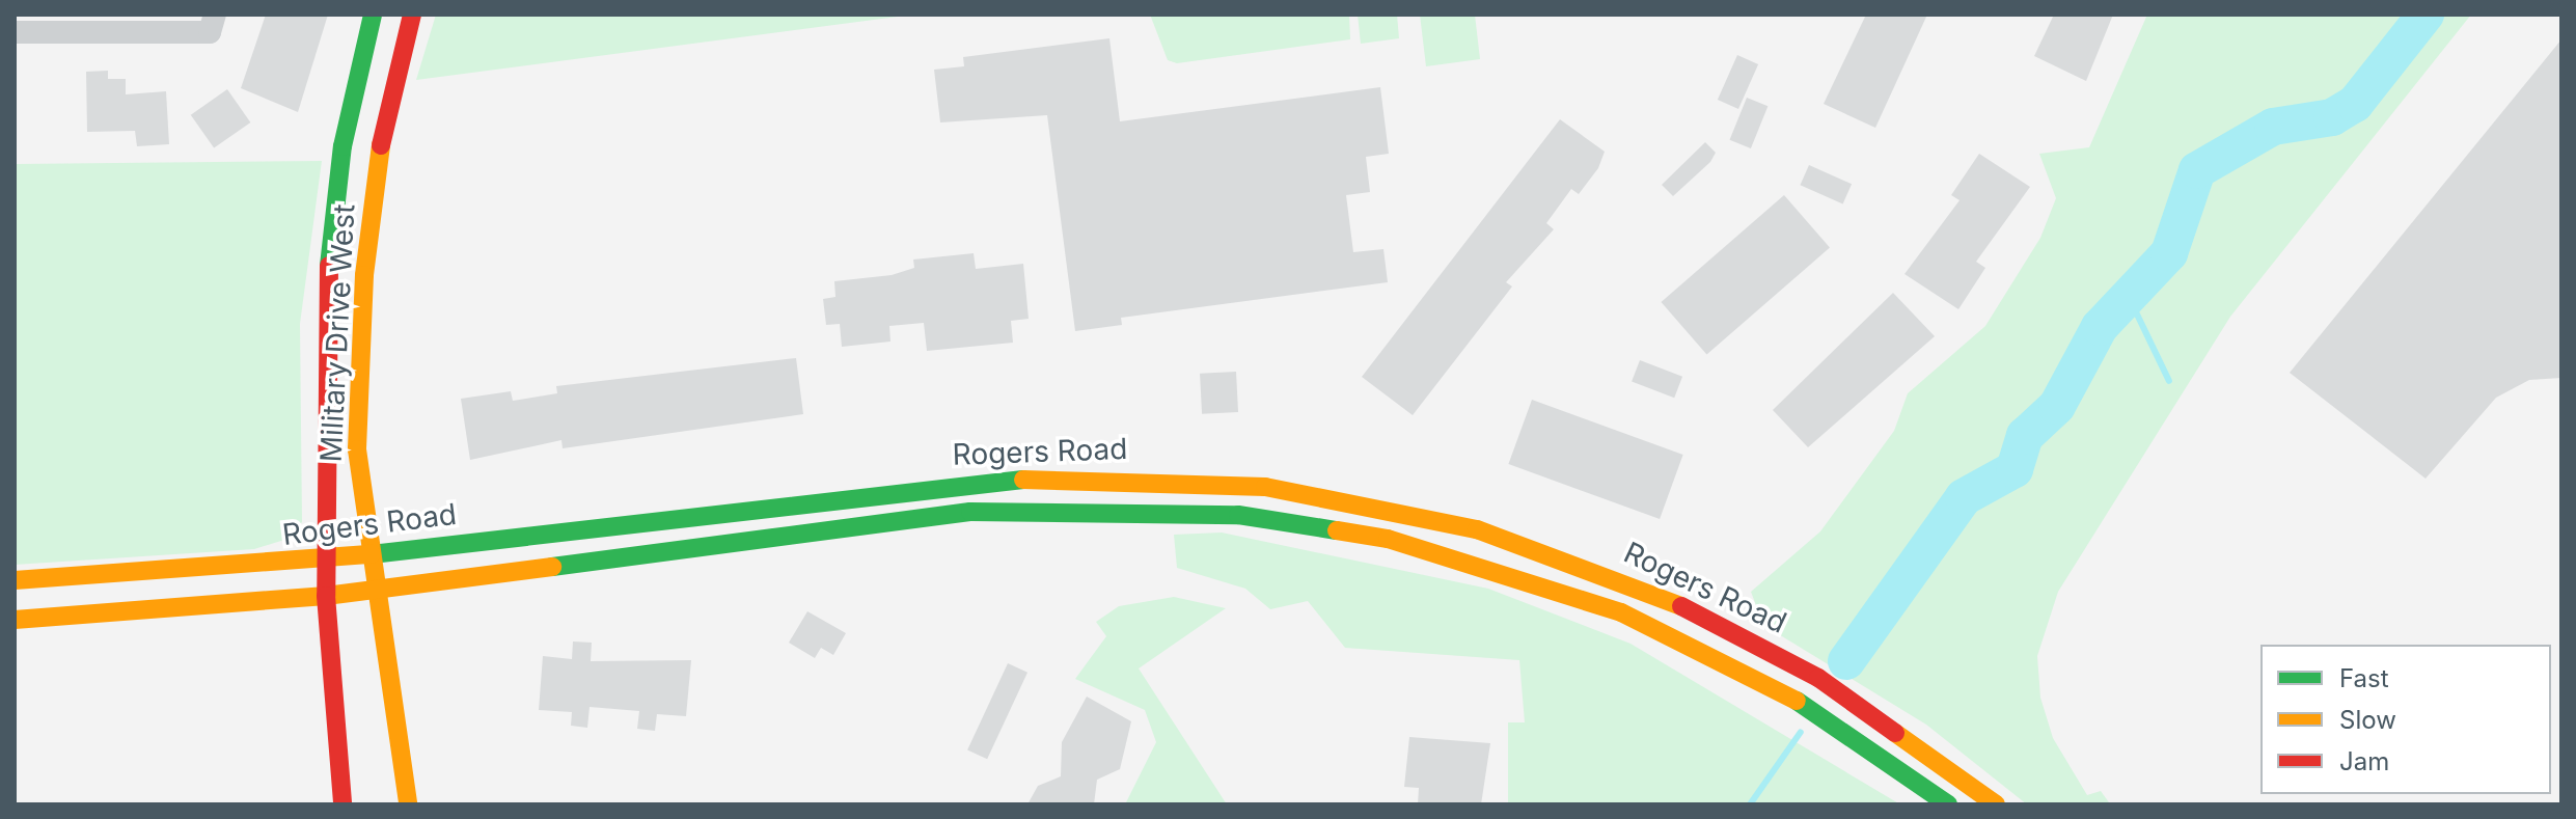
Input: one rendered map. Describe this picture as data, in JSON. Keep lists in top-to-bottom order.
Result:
{
  "streets": {
    "main road": ["Military Drive West", "Rogers Road"]
  },
  "crossings": [
    ["Military Drive West", "Rogers Road"]
  ],
  "legend": ["Fast", "Slow", "Jam"]
}
